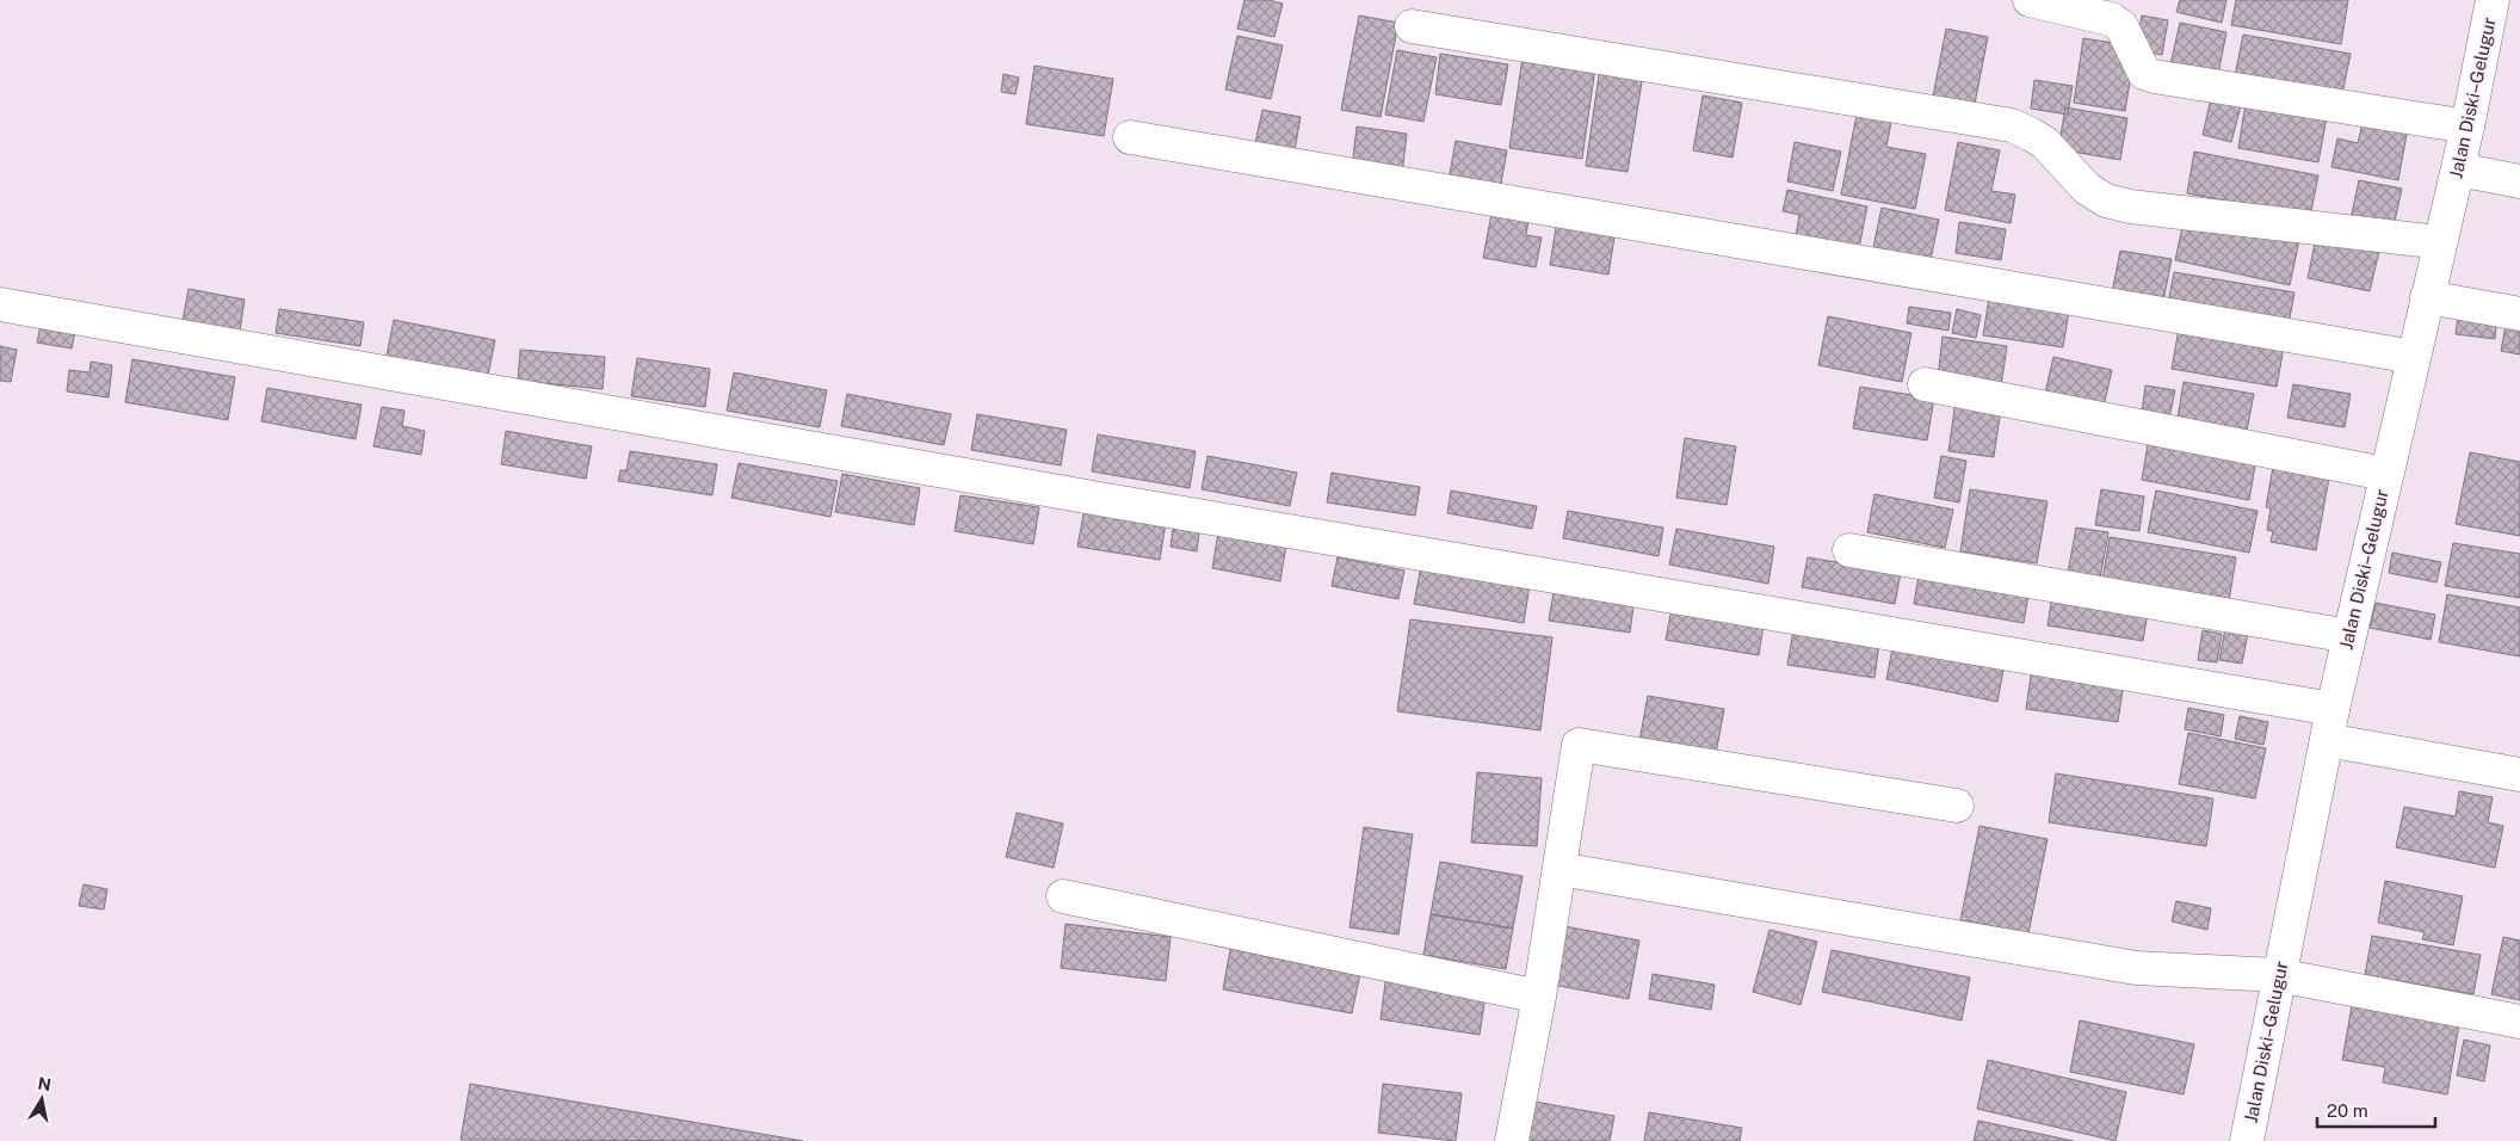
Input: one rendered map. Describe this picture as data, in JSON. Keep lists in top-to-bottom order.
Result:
{
  "streets": {
    "street": ["Jalan Diski–Gelugur"]
  },
  "scale_bar": "20 m",
  "north": "top"
}
